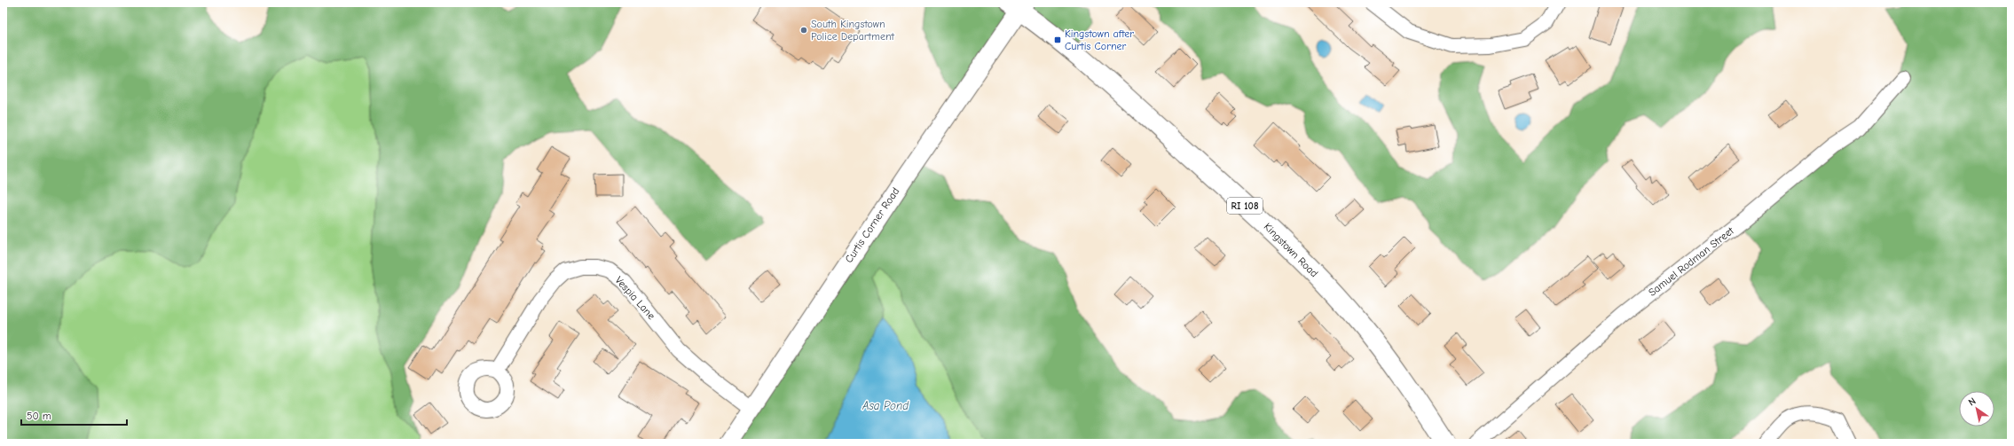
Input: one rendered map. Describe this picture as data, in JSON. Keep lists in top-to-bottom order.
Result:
{
  "streets": {
    "main road": ["RI 108", "Kingstown Road"],
    "street": ["Curtis Corner Road", "Samuel Rodman Street", "Vespia Lane"]
  },
  "crossings": [
    ["Curtis Corner Road", "Kingstown Road"],
    ["Curtis Corner Road", "Vespia Lane"]
  ],
  "water": ["Asa Pond"],
  "places": {
    "other": ["South Kingstown Police Department"],
    "transit": ["Kingstown after Curtis Corner"]
  },
  "scale_bar": "50 m",
  "north": "top left"
}
